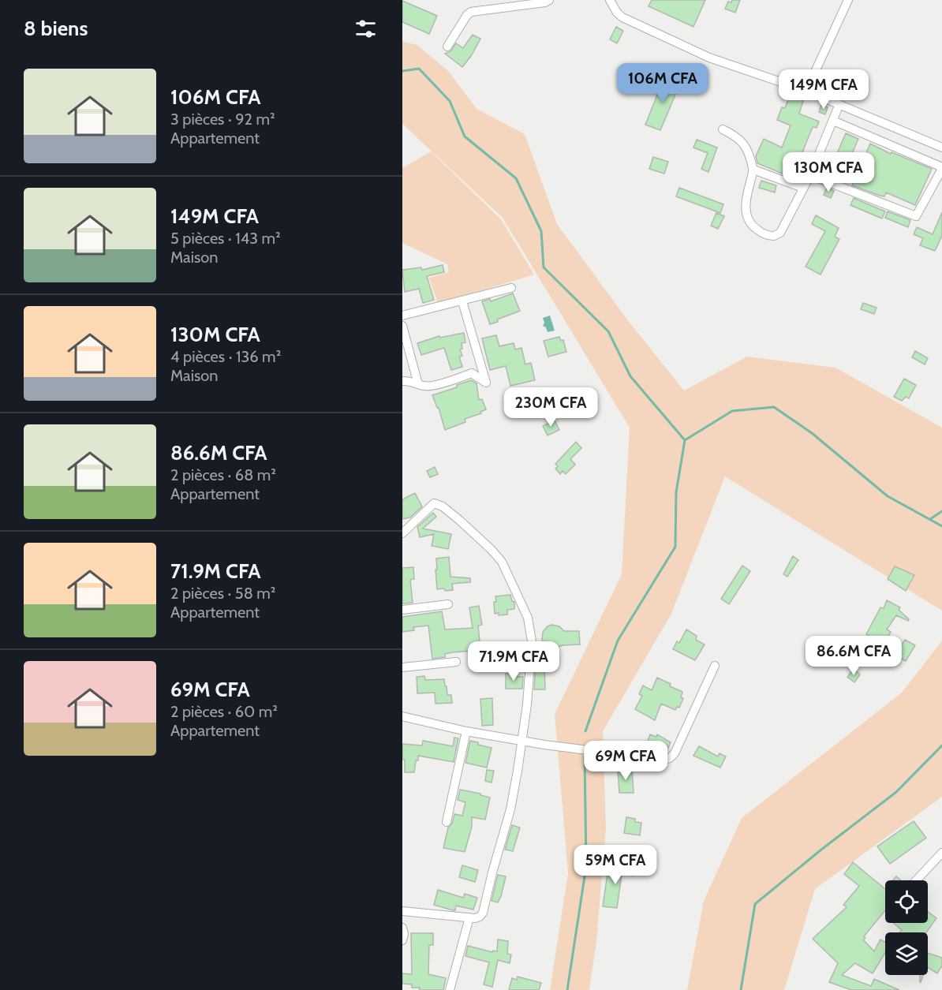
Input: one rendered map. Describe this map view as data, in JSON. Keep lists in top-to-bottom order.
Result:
{
  "page": {
    "heading": "8 biens",
    "list": [
      {
        "name": "106M CFA",
        "note": "3 pièces · 92 m² · Appartement"
      },
      {
        "name": "149M CFA",
        "note": "5 pièces · 143 m² · Maison"
      },
      {
        "name": "130M CFA",
        "note": "4 pièces · 136 m² · Maison"
      },
      {
        "name": "86.6M CFA",
        "note": "2 pièces · 68 m² · Appartement"
      },
      {
        "name": "71.9M CFA",
        "note": "2 pièces · 58 m² · Appartement"
      },
      {
        "name": "69M CFA",
        "note": "2 pièces · 60 m² · Appartement"
      }
    ],
    "price": [
      "106M CFA",
      "149M CFA",
      "130M CFA",
      "230M CFA",
      "86.6M CFA",
      "71.9M CFA",
      "69M CFA",
      "59M CFA"
    ]
  }
}
